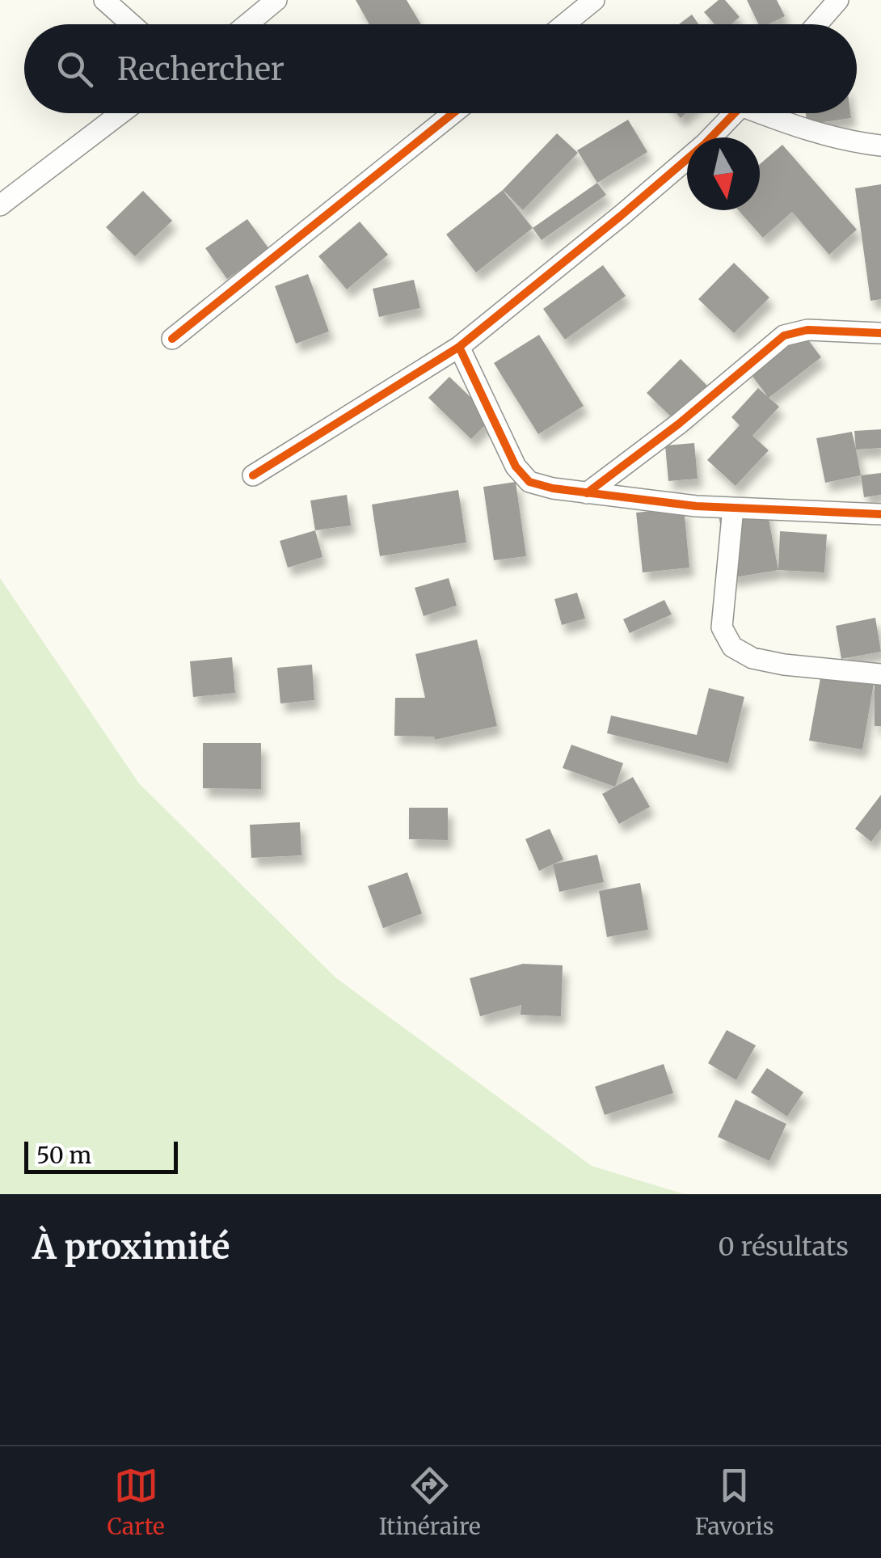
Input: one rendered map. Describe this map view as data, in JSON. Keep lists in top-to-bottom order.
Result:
{
  "scale_bar": "50 m",
  "north": "bottom",
  "page": {
    "search": "Rechercher",
    "scale": "50 m",
    "heading": ["À proximité", "0 résultats"],
    "nav": ["Carte", "Itinéraire", "Favoris"]
  }
}
